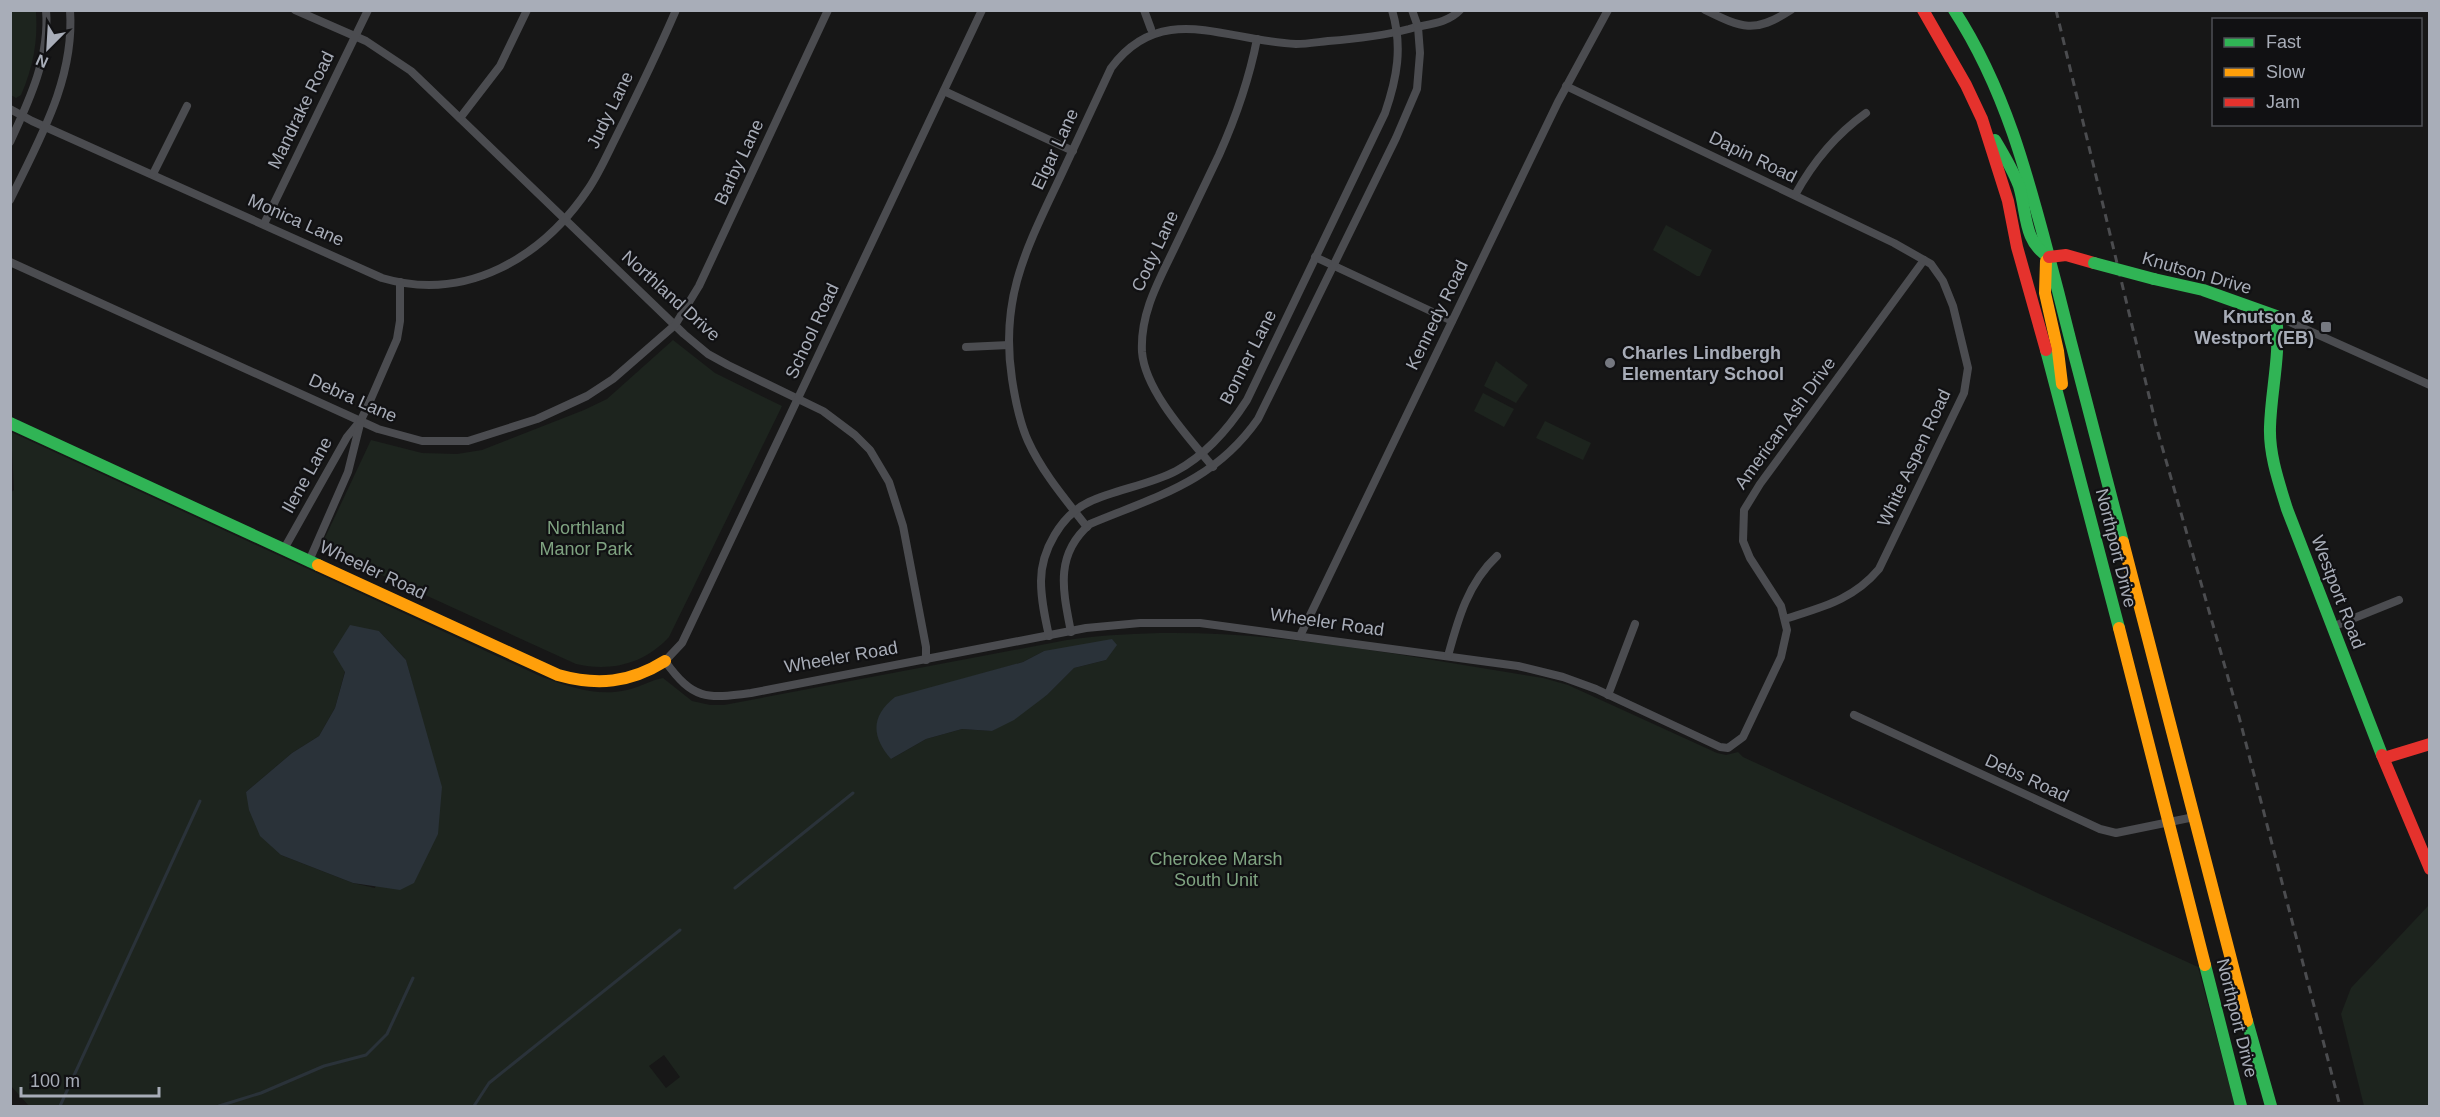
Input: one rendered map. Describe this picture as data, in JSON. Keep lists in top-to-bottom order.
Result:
{
  "streets": {
    "main road": [
      "Knutson Drive",
      "Northport Drive",
      "Wheeler Road",
      "Westport Road"
    ],
    "street": [
      "Mandrake Road",
      "Judy Lane",
      "Elgar Lane",
      "Dapin Road",
      "Barby Lane",
      "Monica Lane",
      "Cody Lane",
      "Northland Drive",
      "Kennedy Road",
      "School Road",
      "Bonner Lane",
      "Debra Lane",
      "American Ash Drive",
      "White Aspen Road",
      "Ilene Lane",
      "Debs Road"
    ]
  },
  "crossings": [
    ["Mandrake Road", "Monica Lane"],
    ["Mandrake Road", "Northland Drive"],
    ["Judy Lane", "Monica Lane"],
    ["Judy Lane", "Northland Drive"],
    ["Elgar Lane", "Cody Lane"],
    ["Elgar Lane", "Bonner Lane"],
    ["Dapin Road", "Kennedy Road"],
    ["Dapin Road", "American Ash Drive"],
    ["Dapin Road", "White Aspen Road"],
    ["Barby Lane", "Northland Drive"],
    ["Barby Lane", "Debra Lane"],
    ["Monica Lane", "Northland Drive"],
    ["Monica Lane", "Ilene Lane"],
    ["Cody Lane", "Bonner Lane"],
    ["Knutson Drive", "Northport Drive"],
    ["Knutson Drive", "Westport Road"],
    ["Northland Drive", "School Road"],
    ["Northland Drive", "Debra Lane"],
    ["Northland Drive", "Wheeler Road"],
    ["Kennedy Road", "Wheeler Road"],
    ["School Road", "Wheeler Road"],
    ["Bonner Lane", "Wheeler Road"],
    ["Debra Lane", "Ilene Lane"],
    ["American Ash Drive", "White Aspen Road"],
    ["American Ash Drive", "Wheeler Road"],
    ["Ilene Lane", "Wheeler Road"],
    ["Northport Drive", "Debs Road"]
  ],
  "parks": ["Northland Manor Park", "Cherokee Marsh South Unit"],
  "places": {
    "transit": ["Knutson & Westport (EB)"],
    "other": ["Charles Lindbergh Elementary School"]
  },
  "legend": ["Fast", "Slow", "Jam"],
  "scale_bar": "100 m",
  "north": "bottom left"
}
